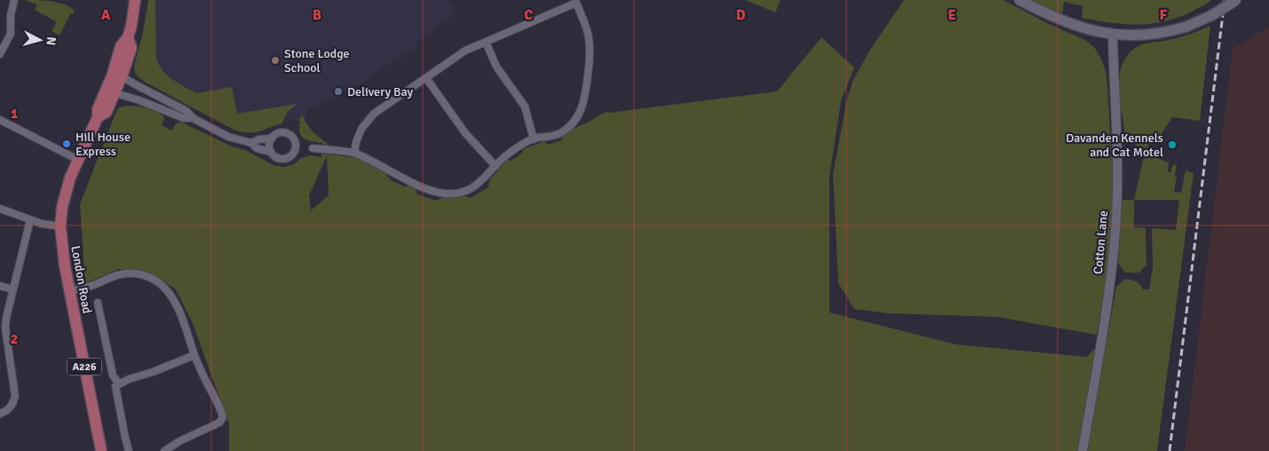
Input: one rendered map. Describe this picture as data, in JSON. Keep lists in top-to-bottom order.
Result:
{
  "streets": {
    "main road": ["London Road", "A226"],
    "street": ["Cotton Lane"]
  },
  "places": [
    "Stone Lodge School",
    "Delivery Bay",
    "Hill House Express",
    "Davanden Kennels and Cat Motel"
  ],
  "north": "right",
  "grid": {
    "columns": [
      "A",
      "B",
      "C",
      "D",
      "E",
      "F"
    ],
    "rows": ["1", "2"]
  }
}
